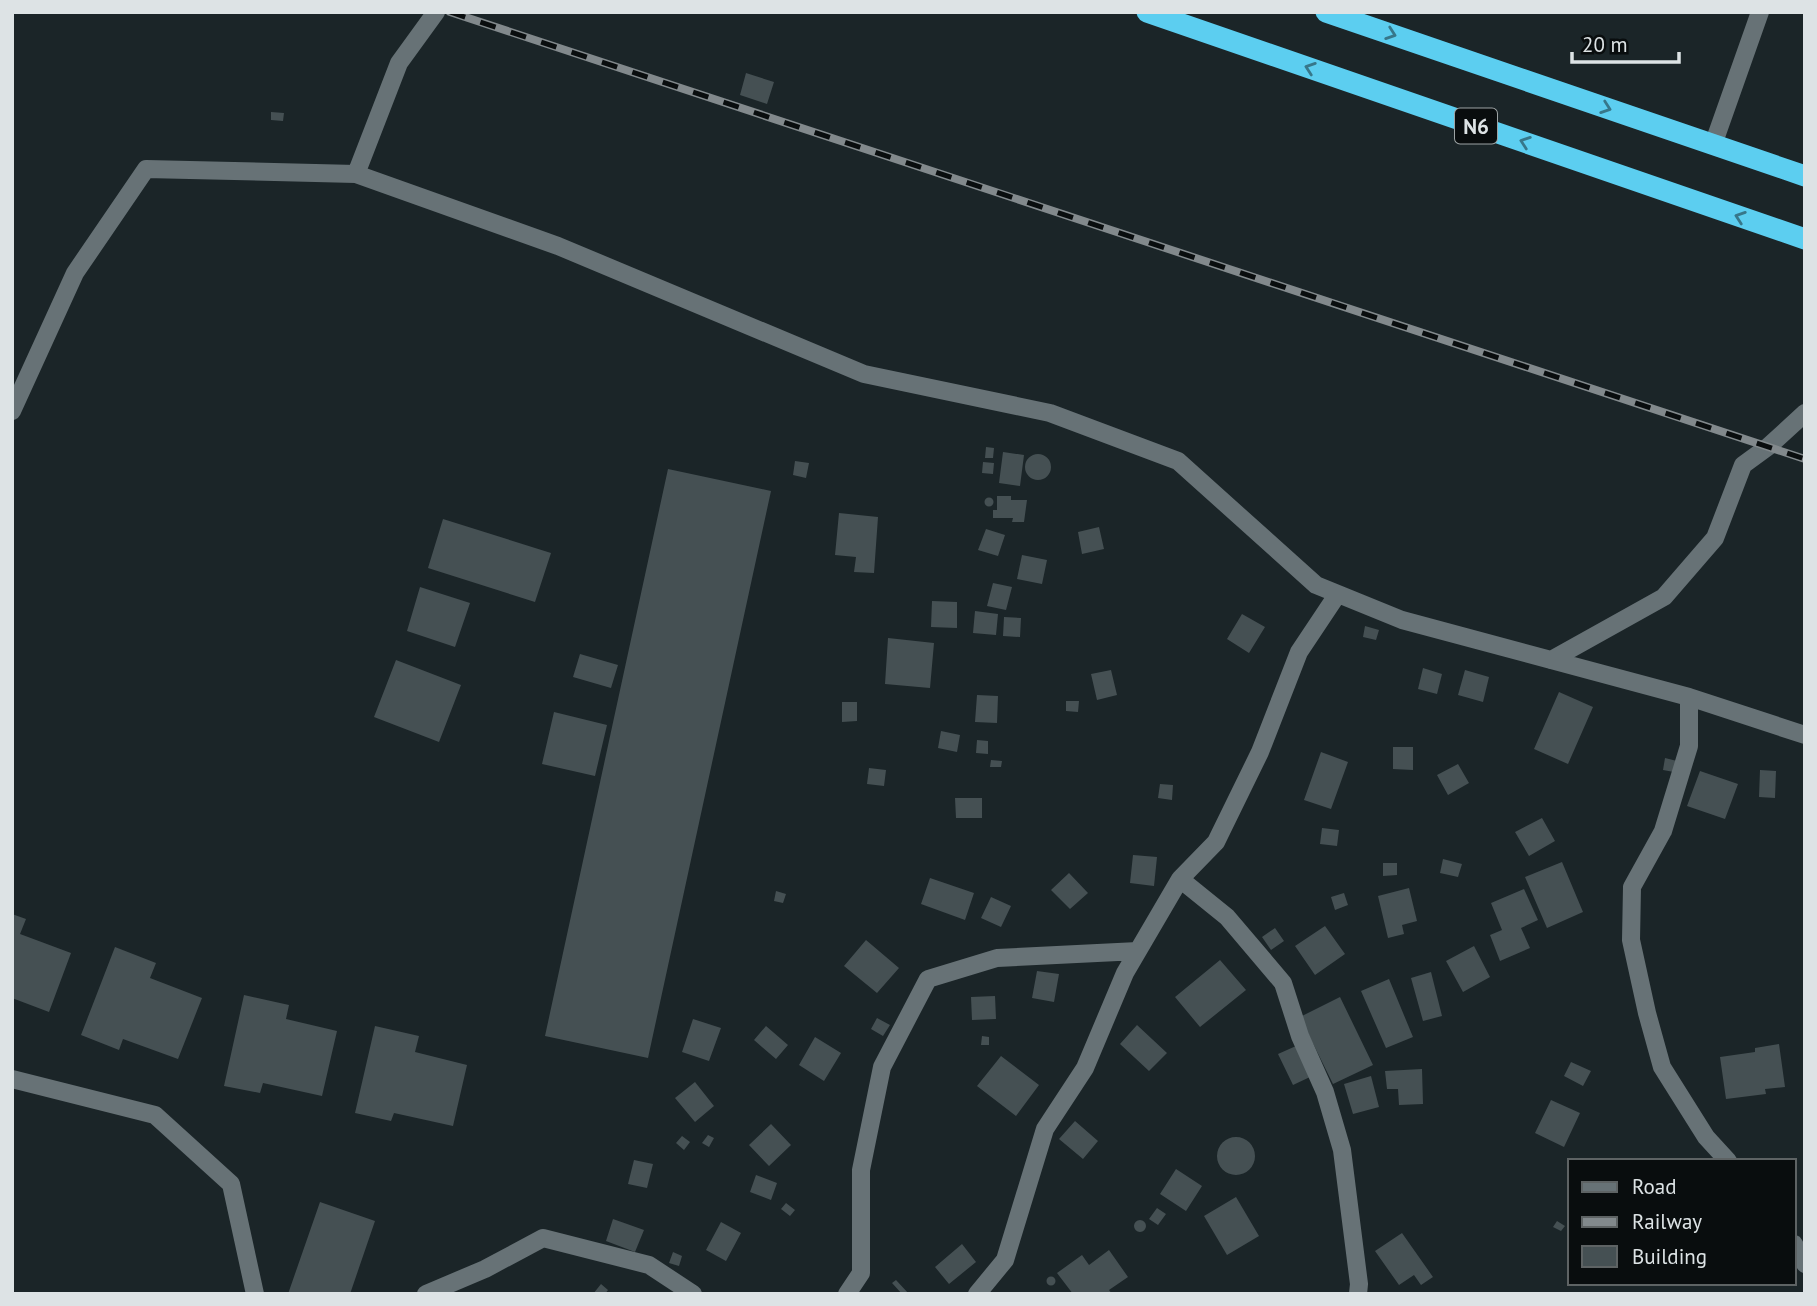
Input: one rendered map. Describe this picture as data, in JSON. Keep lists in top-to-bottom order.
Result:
{
  "streets": {
    "highway": ["N6"]
  },
  "legend": ["Road", "Railway", "Building"],
  "scale_bar": "20 m"
}
